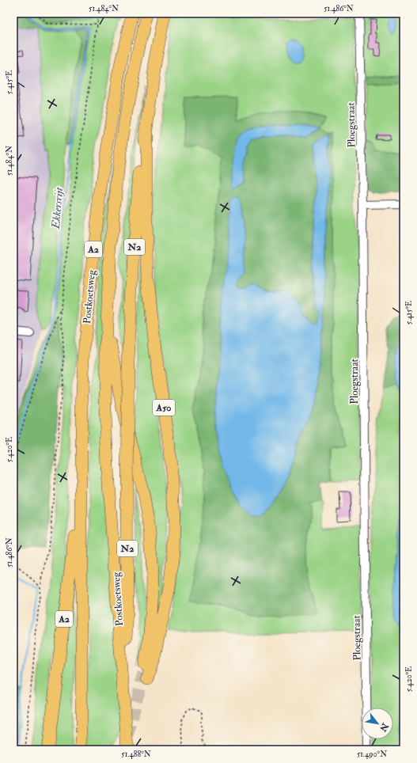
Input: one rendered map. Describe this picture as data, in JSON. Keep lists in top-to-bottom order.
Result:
{
  "streets": {
    "highway": [
      "N2",
      "A2",
      "Postkoetsweg",
      "A50"
    ],
    "street": ["Ploegstraat"]
  },
  "water": ["Ekkersrijt"],
  "north": "bottom right",
  "coordinates": [
    "51.484°N",
    "51.486°N",
    "5.415°E",
    "5.420°E",
    "51.488°N",
    "51.490°N"
  ]
}
